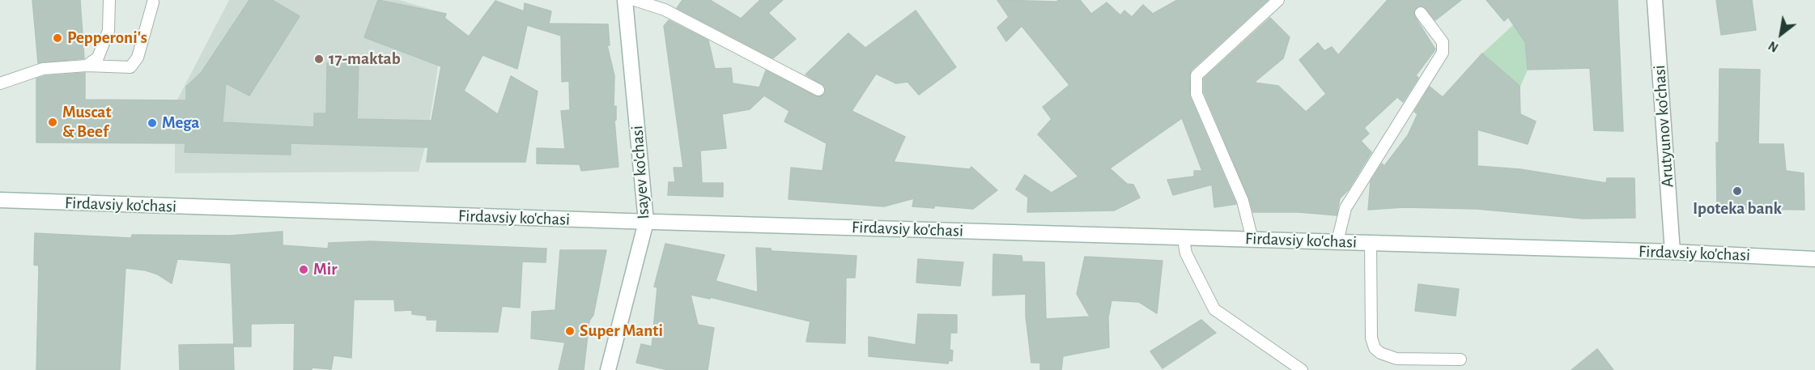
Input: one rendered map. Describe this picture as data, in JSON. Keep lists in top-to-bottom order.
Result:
{
  "streets": {
    "main road": ["Arutyunov ko'chasi", "Isayev ko'chasi", "Firdavsiy ko'chasi"]
  },
  "crossings": [
    ["Arutyunov ko'chasi", "Firdavsiy ko'chasi"],
    ["Isayev ko'chasi", "Firdavsiy ko'chasi"]
  ],
  "places": [
    "Pepperoni's",
    "17-maktab",
    "Muscat & Beef",
    "Mega",
    "Ipoteka bank",
    "Mir",
    "Super Manti"
  ],
  "north": "bottom left"
}
